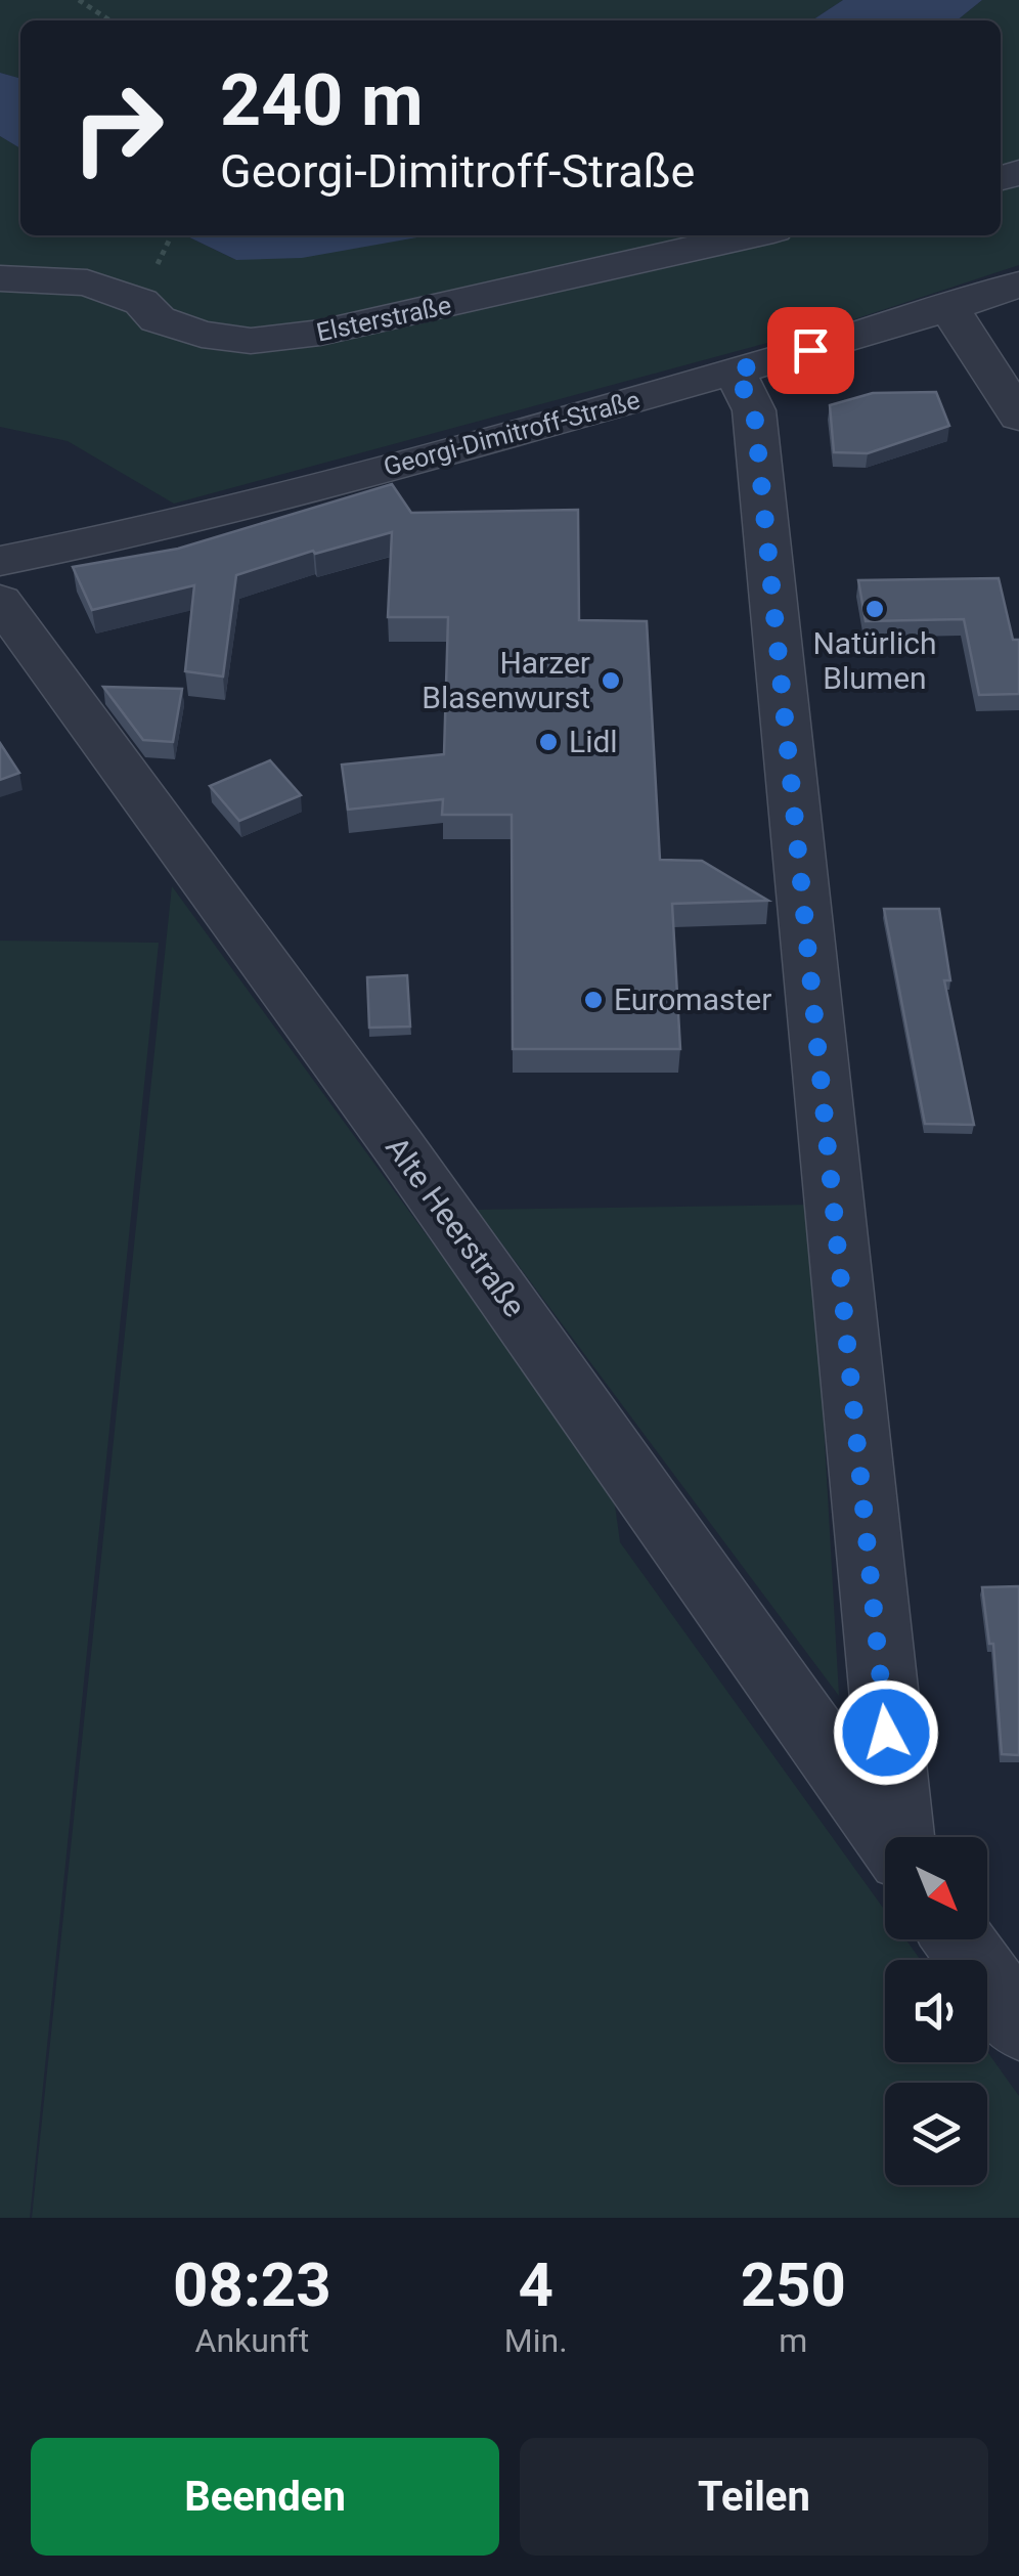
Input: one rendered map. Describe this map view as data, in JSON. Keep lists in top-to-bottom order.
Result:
{
  "streets": {
    "street": ["Elsterstraße", "Georgi-Dimitroff-Straße", "Alte Heerstraße"]
  },
  "places": [
    "Natürlich Blumen",
    "Harzer Blasenwurst",
    "Lidl",
    "Euromaster"
  ],
  "north": "bottom right",
  "page": {
    "turn": ["240 m", "Georgi-Dimitroff-Straße"],
    "eta": [
      "08:23",
      "Ankunft",
      "4",
      "Min.",
      "250",
      "m"
    ],
    "buttons": ["Beenden", "Teilen"]
  }
}
